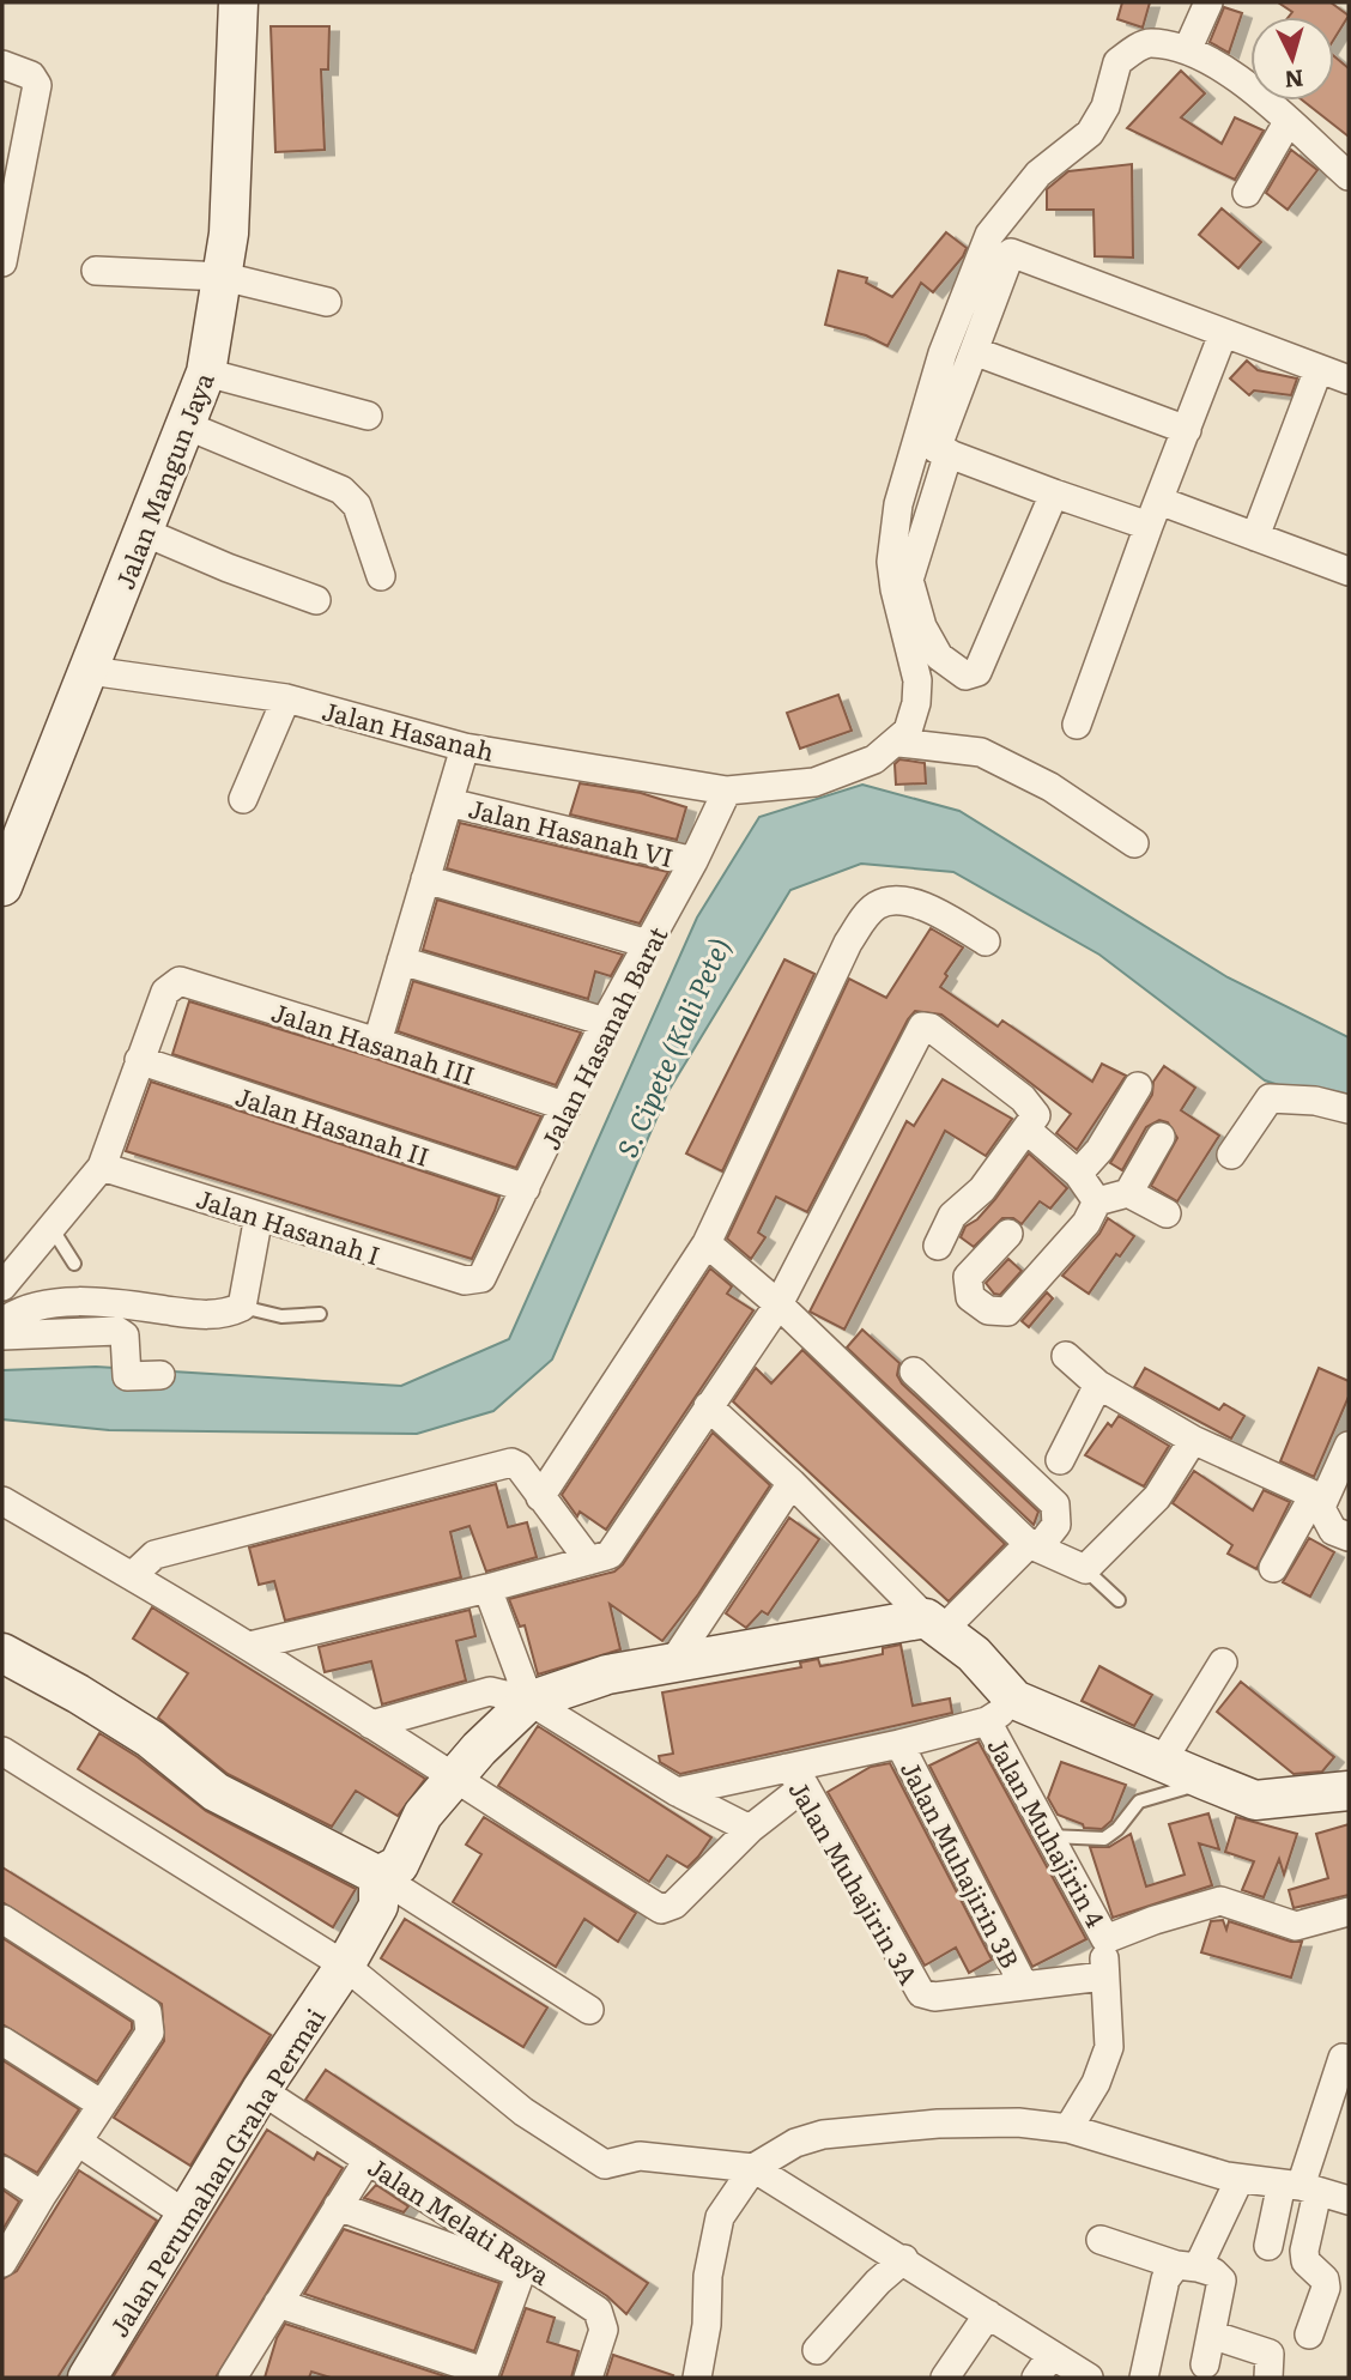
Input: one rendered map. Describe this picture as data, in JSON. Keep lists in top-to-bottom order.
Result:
{
  "streets": {
    "street": [
      "Jalan Mangun Jaya",
      "Jalan Hasanah",
      "Jalan Hasanah VI",
      "Jalan Hasanah Barat",
      "Jalan Hasanah III",
      "Jalan Hasanah II",
      "Jalan Hasanah I",
      "Jalan Muhajirin 4",
      "Jalan Muhajirin 3B",
      "Jalan Muhajirin 3A",
      "Jalan Perumahan Graha Permai",
      "Jalan Melati Raya"
    ]
  },
  "crossings": [
    ["Jalan Mangun Jaya", "Jalan Hasanah"],
    ["Jalan Hasanah", "Jalan Hasanah Barat"],
    ["Jalan Hasanah VI", "Jalan Hasanah Barat"],
    ["Jalan Hasanah Barat", "Jalan Hasanah III"],
    ["Jalan Hasanah Barat", "Jalan Hasanah II"],
    ["Jalan Hasanah Barat", "Jalan Hasanah I"],
    ["Jalan Hasanah III", "Jalan Hasanah II"],
    ["Jalan Muhajirin 3B", "Jalan Muhajirin 3A"],
    ["Jalan Perumahan Graha Permai", "Jalan Melati Raya"]
  ],
  "water": ["S. Cipete (Kali Pete)"],
  "north": "bottom"
}
